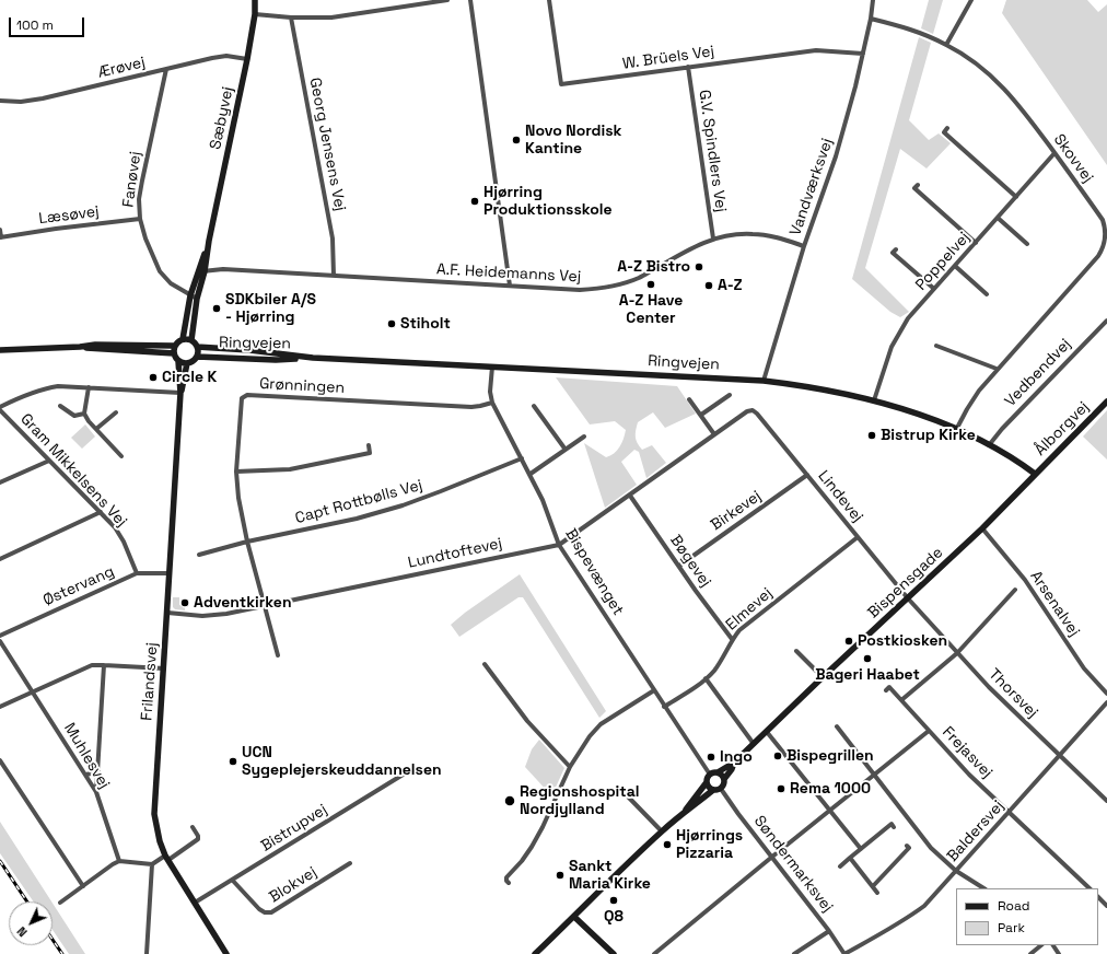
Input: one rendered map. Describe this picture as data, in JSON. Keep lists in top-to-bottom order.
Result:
{
  "streets": {
    "street": [
      "W. Brüels Vej",
      "Ærøvej",
      "Sæbyvej",
      "Georg Jensens Vej",
      "G.V. Spindlers Vej",
      "Skovvej",
      "Fanøvej",
      "Vandværksvej",
      "Læsøvej",
      "Poppelvej",
      "A.F. Heidemanns Vej",
      "Ringvejen",
      "Vedbendvej",
      "Grønningen",
      "Ålborgvej",
      "Gram Mikkelsens Vej",
      "Lindevej",
      "Capt Rottbølls Vej",
      "Birkevej",
      "Lundtoftevej",
      "Bøgevej",
      "Bispevænget",
      "Bispensgade",
      "Østervang",
      "Arsenalvej",
      "Elmevej",
      "Frilandsvej",
      "Thorsvej",
      "Frejasvej",
      "Muhlesvej",
      "Bistrupvej",
      "Baldersvej",
      "Søndermarksvej",
      "Blokvej"
    ]
  },
  "crossings": [
    ["W. Brüels Vej", "G.V. Spindlers Vej"],
    ["W. Brüels Vej", "Vandværksvej"],
    ["Ærøvej", "Sæbyvej"],
    ["Ærøvej", "Fanøvej"],
    ["Sæbyvej", "Fanøvej"],
    ["Sæbyvej", "A.F. Heidemanns Vej"],
    ["Sæbyvej", "Ringvejen"],
    ["Sæbyvej", "Frilandsvej"],
    ["Georg Jensens Vej", "A.F. Heidemanns Vej"],
    ["G.V. Spindlers Vej", "A.F. Heidemanns Vej"],
    ["Skovvej", "Vandværksvej"],
    ["Skovvej", "Poppelvej"],
    ["Skovvej", "Ringvejen"],
    ["Fanøvej", "Læsøvej"],
    ["Vandværksvej", "A.F. Heidemanns Vej"],
    ["Vandværksvej", "Ringvejen"],
    ["Poppelvej", "Ringvejen"],
    ["Ringvejen", "Vedbendvej"],
    ["Ringvejen", "Ålborgvej"],
    ["Ringvejen", "Bispevænget"],
    ["Ringvejen", "Bispensgade"],
    ["Ringvejen", "Frilandsvej"],
    ["Grønningen", "Capt Rottbølls Vej"],
    ["Grønningen", "Lundtoftevej"],
    ["Grønningen", "Bispevænget"],
    ["Ålborgvej", "Bispensgade"],
    ["Gram Mikkelsens Vej", "Østervang"],
    ["Lindevej", "Birkevej"],
    ["Lindevej", "Lundtoftevej"],
    ["Lindevej", "Bispensgade"],
    ["Lindevej", "Elmevej"],
    ["Lindevej", "Thorsvej"],
    ["Capt Rottbølls Vej", "Bispevænget"],
    ["Birkevej", "Bøgevej"],
    ["Lundtoftevej", "Bøgevej"],
    ["Lundtoftevej", "Bispevænget"],
    ["Lundtoftevej", "Frilandsvej"],
    ["Bøgevej", "Elmevej"],
    ["Bispevænget", "Bispensgade"],
    ["Bispevænget", "Elmevej"],
    ["Bispevænget", "Søndermarksvej"],
    ["Bispensgade", "Arsenalvej"],
    ["Bispensgade", "Thorsvej"],
    ["Bispensgade", "Søndermarksvej"],
    ["Østervang", "Frilandsvej"],
    ["Frilandsvej", "Bistrupvej"],
    ["Thorsvej", "Baldersvej"],
    ["Frejasvej", "Baldersvej"],
    ["Bistrupvej", "Blokvej"],
    ["Baldersvej", "Søndermarksvej"]
  ],
  "places": [
    "Novo Nordisk Kantine",
    "Hjørring Produktionsskole",
    "A-Z Bistro",
    "A-Z Have Center",
    "A-Z",
    "SDKbiler A/S - Hjørring",
    "Stiholt",
    "Circle K",
    "Bistrup Kirke",
    "Adventkirken",
    "Postkiosken",
    "Bageri Haabet",
    "Bispegrillen",
    "Ingo",
    "UCN Sygeplejerskeuddannelsen",
    "Rema 1000",
    "Regionshospital Nordjylland",
    "Hjørrings Pizzaria",
    "Sankt Maria Kirke",
    "Q8"
  ],
  "legend": ["Road", "Park"],
  "scale_bar": "100 m",
  "north": "bottom left"
}
